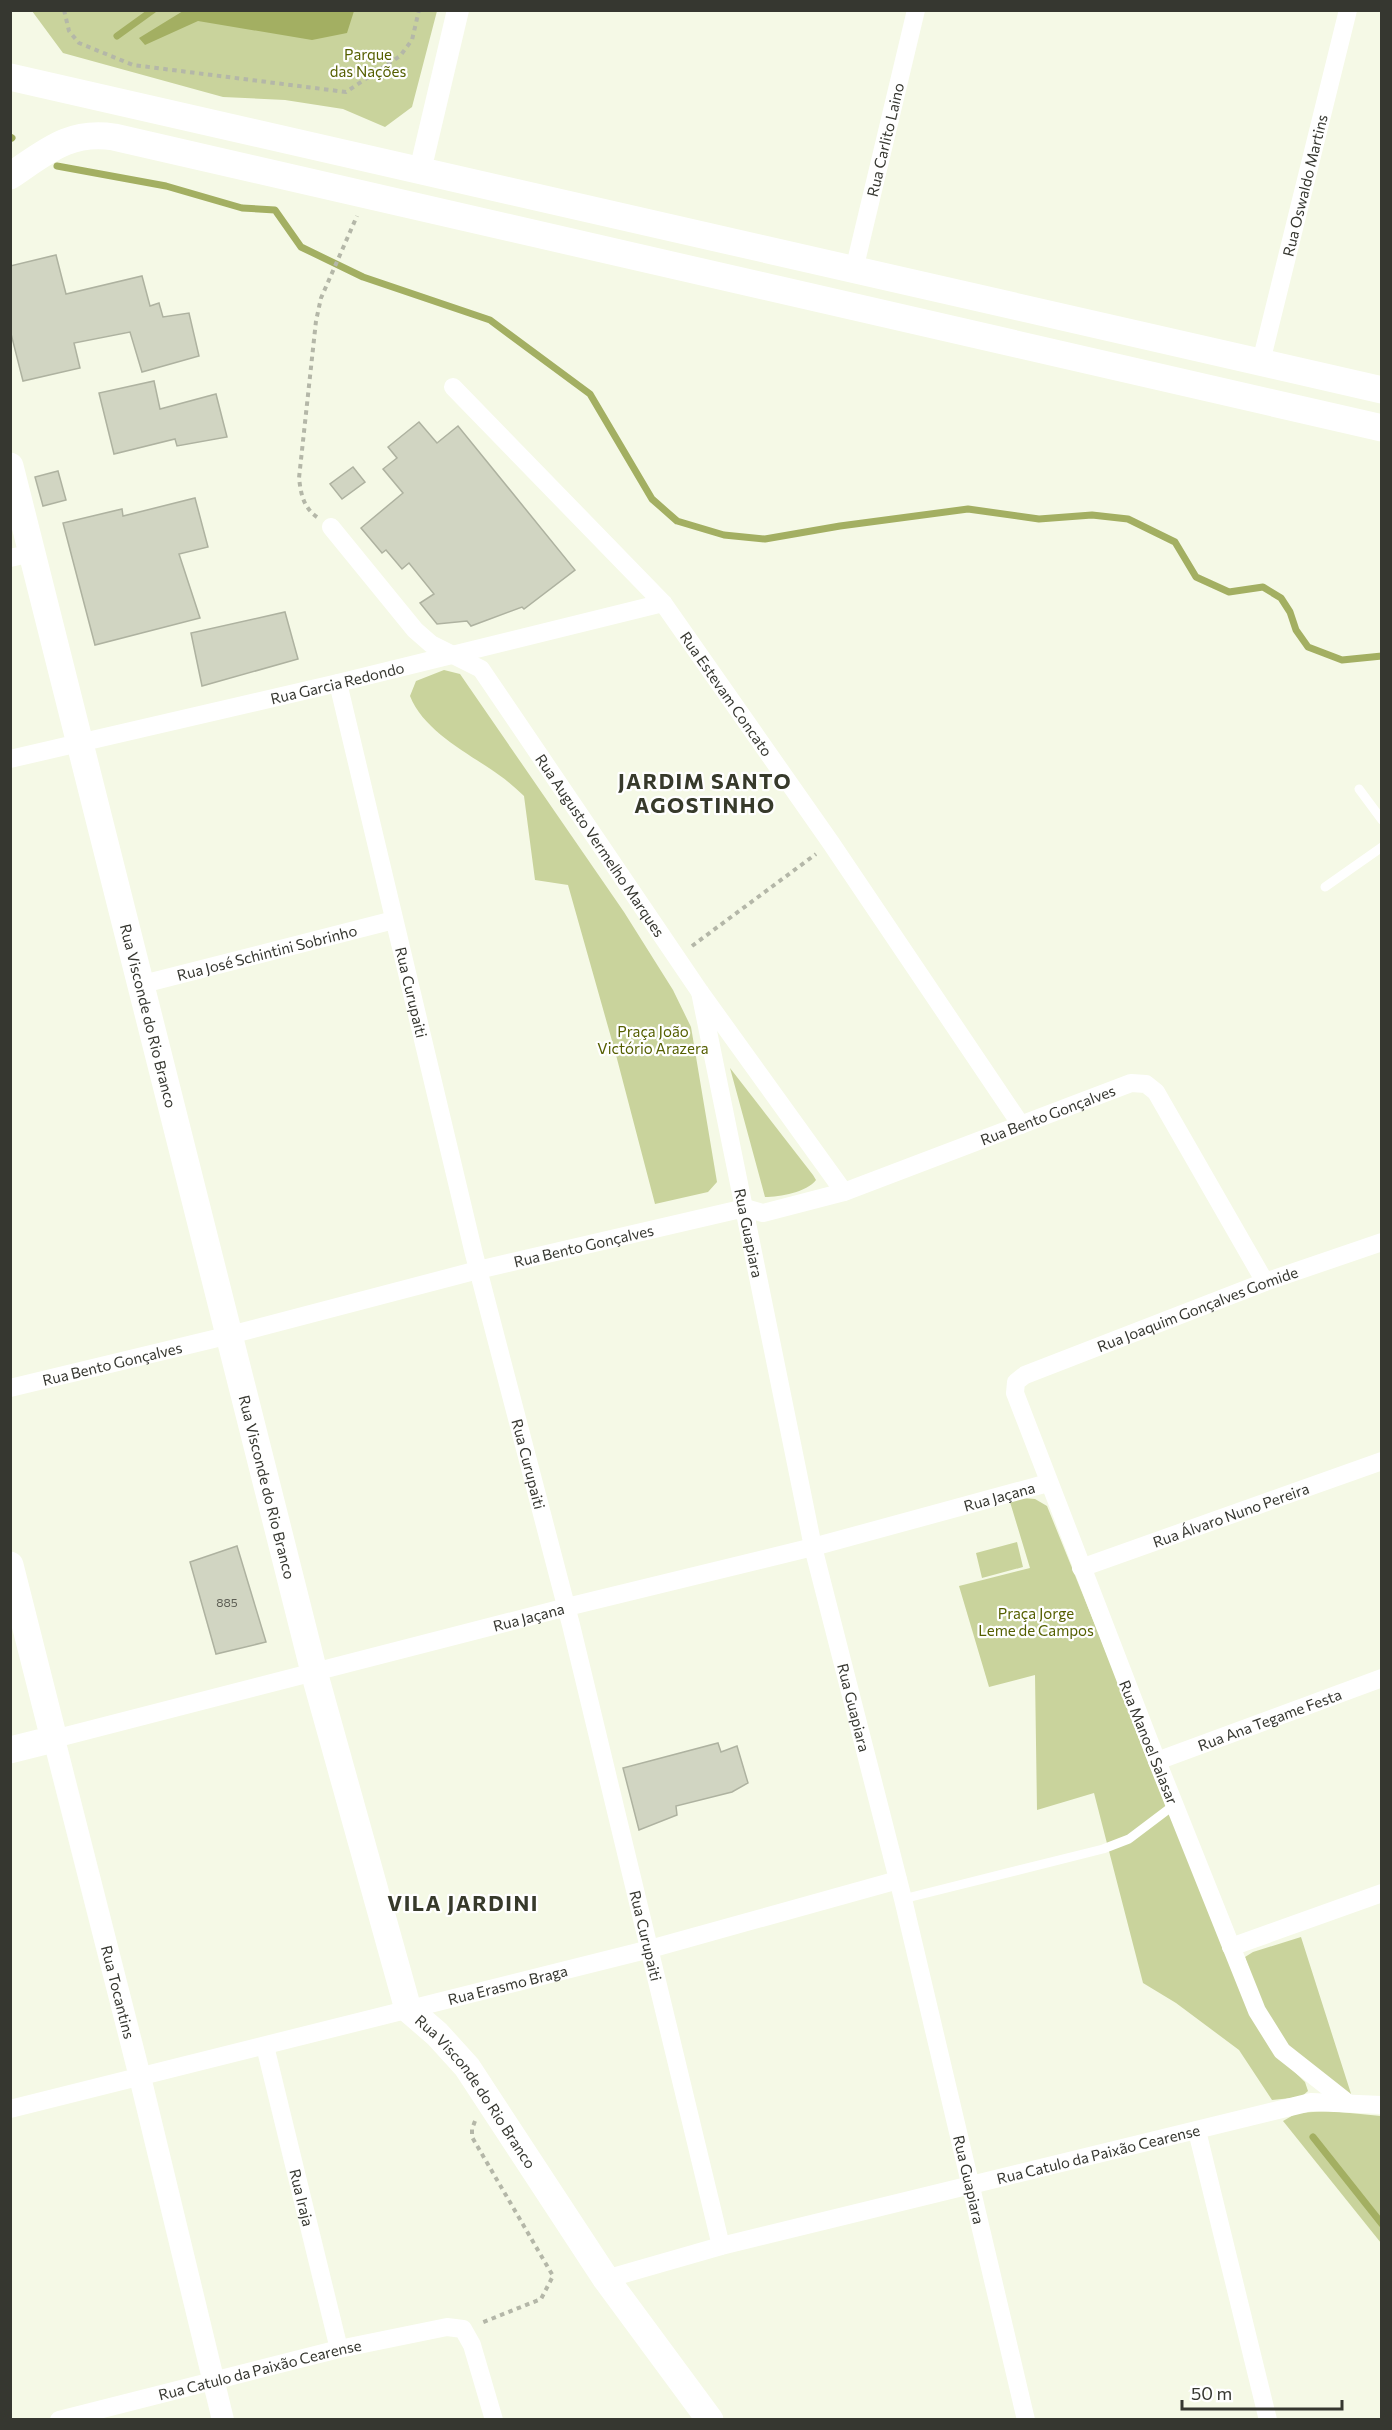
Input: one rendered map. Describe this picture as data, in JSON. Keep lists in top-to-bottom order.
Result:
{
  "streets": {
    "main road": ["Rua Visconde do Rio Branco", "Rua Jaçana", "Rua Tocantins"],
    "street": [
      "Rua Carlito Laino",
      "Rua Oswaldo Martins",
      "Rua Garcia Redondo",
      "Rua Estevam Concato",
      "Rua Augusto Vermelho Marques",
      "Rua José Schintini Sobrinho",
      "Rua Curupaiti",
      "Rua Bento Gonçalves",
      "Rua Guapiara",
      "Rua Joaquim Gonçalves Gomide",
      "Rua Álvaro Nuno Pereira",
      "Rua Ana Tegame Festa",
      "Rua Manoel Salasar",
      "Rua Erasmo Braga",
      "Rua Catulo da Paixão Cearense",
      "Rua Iraja"
    ]
  },
  "crossings": [
    ["Rua Garcia Redondo", "Rua Estevam Concato"],
    ["Rua Garcia Redondo", "Rua Augusto Vermelho Marques"],
    ["Rua Garcia Redondo", "Rua Curupaiti"],
    ["Rua Garcia Redondo", "Rua Visconde do Rio Branco"],
    ["Rua Estevam Concato", "Rua Bento Gonçalves"],
    ["Rua Augusto Vermelho Marques", "Rua Bento Gonçalves"],
    ["Rua Augusto Vermelho Marques", "Rua Guapiara"],
    ["Rua José Schintini Sobrinho", "Rua Curupaiti"],
    ["Rua José Schintini Sobrinho", "Rua Visconde do Rio Branco"],
    ["Rua Curupaiti", "Rua Bento Gonçalves"],
    ["Rua Curupaiti", "Rua Jaçana"],
    ["Rua Curupaiti", "Rua Erasmo Braga"],
    ["Rua Curupaiti", "Rua Catulo da Paixão Cearense"],
    ["Rua Visconde do Rio Branco", "Rua Bento Gonçalves"],
    ["Rua Visconde do Rio Branco", "Rua Jaçana"],
    ["Rua Visconde do Rio Branco", "Rua Erasmo Braga"],
    ["Rua Visconde do Rio Branco", "Rua Catulo da Paixão Cearense"],
    ["Rua Bento Gonçalves", "Rua Guapiara"],
    ["Rua Bento Gonçalves", "Rua Joaquim Gonçalves Gomide"],
    ["Rua Guapiara", "Rua Jaçana"],
    ["Rua Guapiara", "Rua Erasmo Braga"],
    ["Rua Guapiara", "Rua Catulo da Paixão Cearense"],
    ["Rua Joaquim Gonçalves Gomide", "Rua Manoel Salasar"],
    ["Rua Jaçana", "Rua Manoel Salasar"],
    ["Rua Jaçana", "Rua Tocantins"],
    ["Rua Álvaro Nuno Pereira", "Rua Manoel Salasar"],
    ["Rua Ana Tegame Festa", "Rua Manoel Salasar"],
    ["Rua Manoel Salasar", "Rua Catulo da Paixão Cearense"],
    ["Rua Erasmo Braga", "Rua Tocantins"],
    ["Rua Erasmo Braga", "Rua Iraja"],
    ["Rua Tocantins", "Rua Catulo da Paixão Cearense"],
    ["Rua Catulo da Paixão Cearense", "Rua Iraja"]
  ],
  "districts": ["JARDIM SANTO AGOSTINHO", "VILA JARDINI"],
  "parks": ["Parque das Nações", "Praça João Victório Arazera", "Praça Jorge Leme de Campos"],
  "house_numbers": ["885"],
  "scale_bar": "50 m"
}
